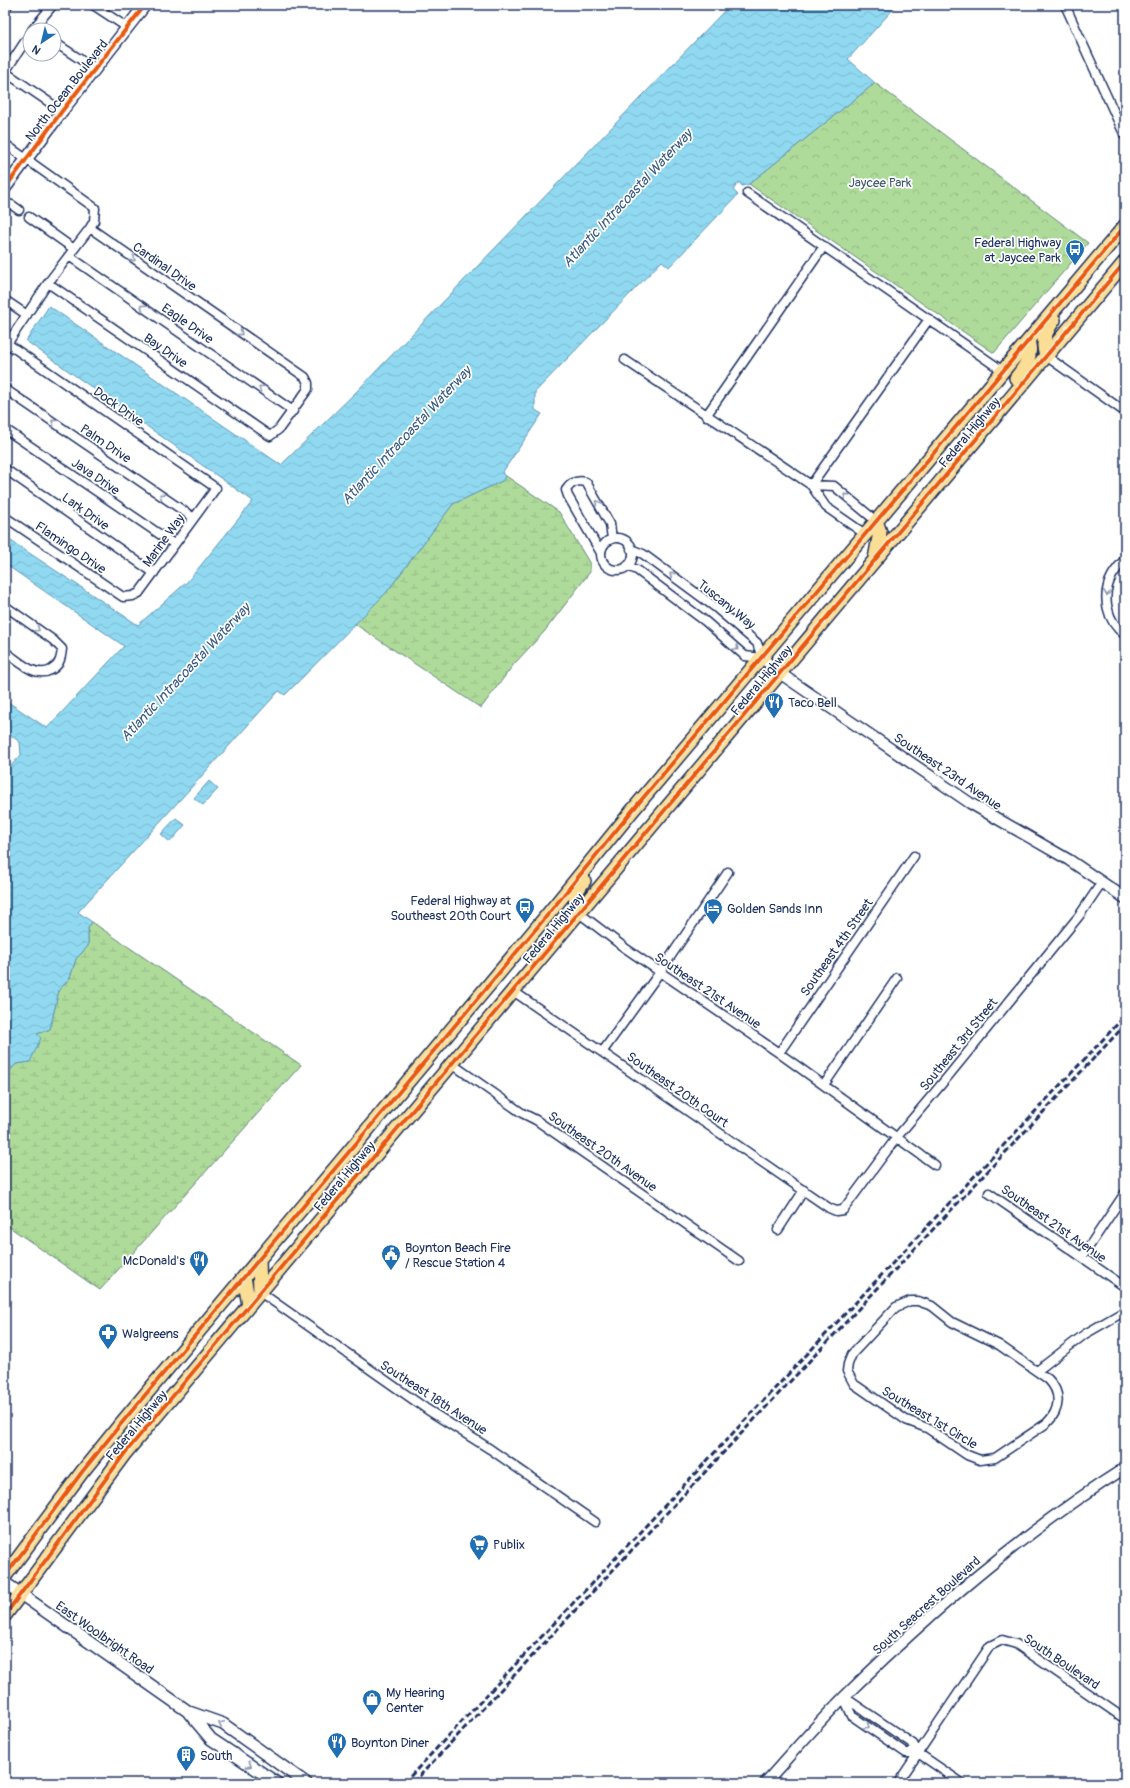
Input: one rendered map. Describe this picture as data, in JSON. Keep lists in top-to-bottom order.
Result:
{
  "streets": {
    "main road": ["North Ocean Boulevard", "Federal Highway", "East Woolbright Road"],
    "street": [
      "Cardinal Drive",
      "Eagle Drive",
      "Bay Drive",
      "Dock Drive",
      "Palm Drive",
      "Java Drive",
      "Lark Drive",
      "Marine Way",
      "Flamingo Drive",
      "Tuscany Way",
      "Southeast 23rd Avenue",
      "Southeast 4th Street",
      "Southeast 21st Avenue",
      "Southeast 3rd Street",
      "Southeast 20th Court",
      "Southeast 20th Avenue",
      "Southeast 18th Avenue",
      "Southeast 1st Circle",
      "South Seacrest Boulevard",
      "South Boulevard"
    ]
  },
  "crossings": [
    ["Cardinal Drive", "Eagle Drive"],
    ["Cardinal Drive", "Bay Drive"],
    ["Eagle Drive", "Bay Drive"],
    ["Dock Drive", "Marine Way"],
    ["Federal Highway", "Tuscany Way"],
    ["Federal Highway", "Southeast 23rd Avenue"],
    ["Federal Highway", "Southeast 21st Avenue"],
    ["Federal Highway", "Southeast 20th Court"],
    ["Federal Highway", "Southeast 20th Avenue"],
    ["Federal Highway", "Southeast 18th Avenue"],
    ["Federal Highway", "East Woolbright Road"],
    ["Palm Drive", "Marine Way"],
    ["Java Drive", "Marine Way"],
    ["Lark Drive", "Marine Way"],
    ["Marine Way", "Flamingo Drive"],
    ["Tuscany Way", "Southeast 23rd Avenue"],
    ["Southeast 23rd Avenue", "Southeast 3rd Street"],
    ["Southeast 4th Street", "Southeast 21st Avenue"],
    ["Southeast 21st Avenue", "Southeast 3rd Street"],
    ["Southeast 3rd Street", "Southeast 20th Court"]
  ],
  "one_way": ["Cardinal Drive", "Eagle Drive", "Palm Drive"],
  "water": ["Atlantic Intracoastal Waterway"],
  "parks": ["Jaycee Park"],
  "places": {
    "bus stop": ["Federal Highway at Jaycee Park", "Federal Highway at Southeast 20th Court"],
    "restaurant": ["Taco Bell", "McDonald's", "Boynton Diner"],
    "hotel": ["Golden Sands Inn"],
    "public building": ["Boynton Beach Fire / Rescue Station 4"],
    "pharmacy": ["Walgreens"],
    "supermarket": ["Publix"],
    "shop": ["My Hearing Center"],
    "building": ["South"]
  },
  "north": "bottom left"
}
